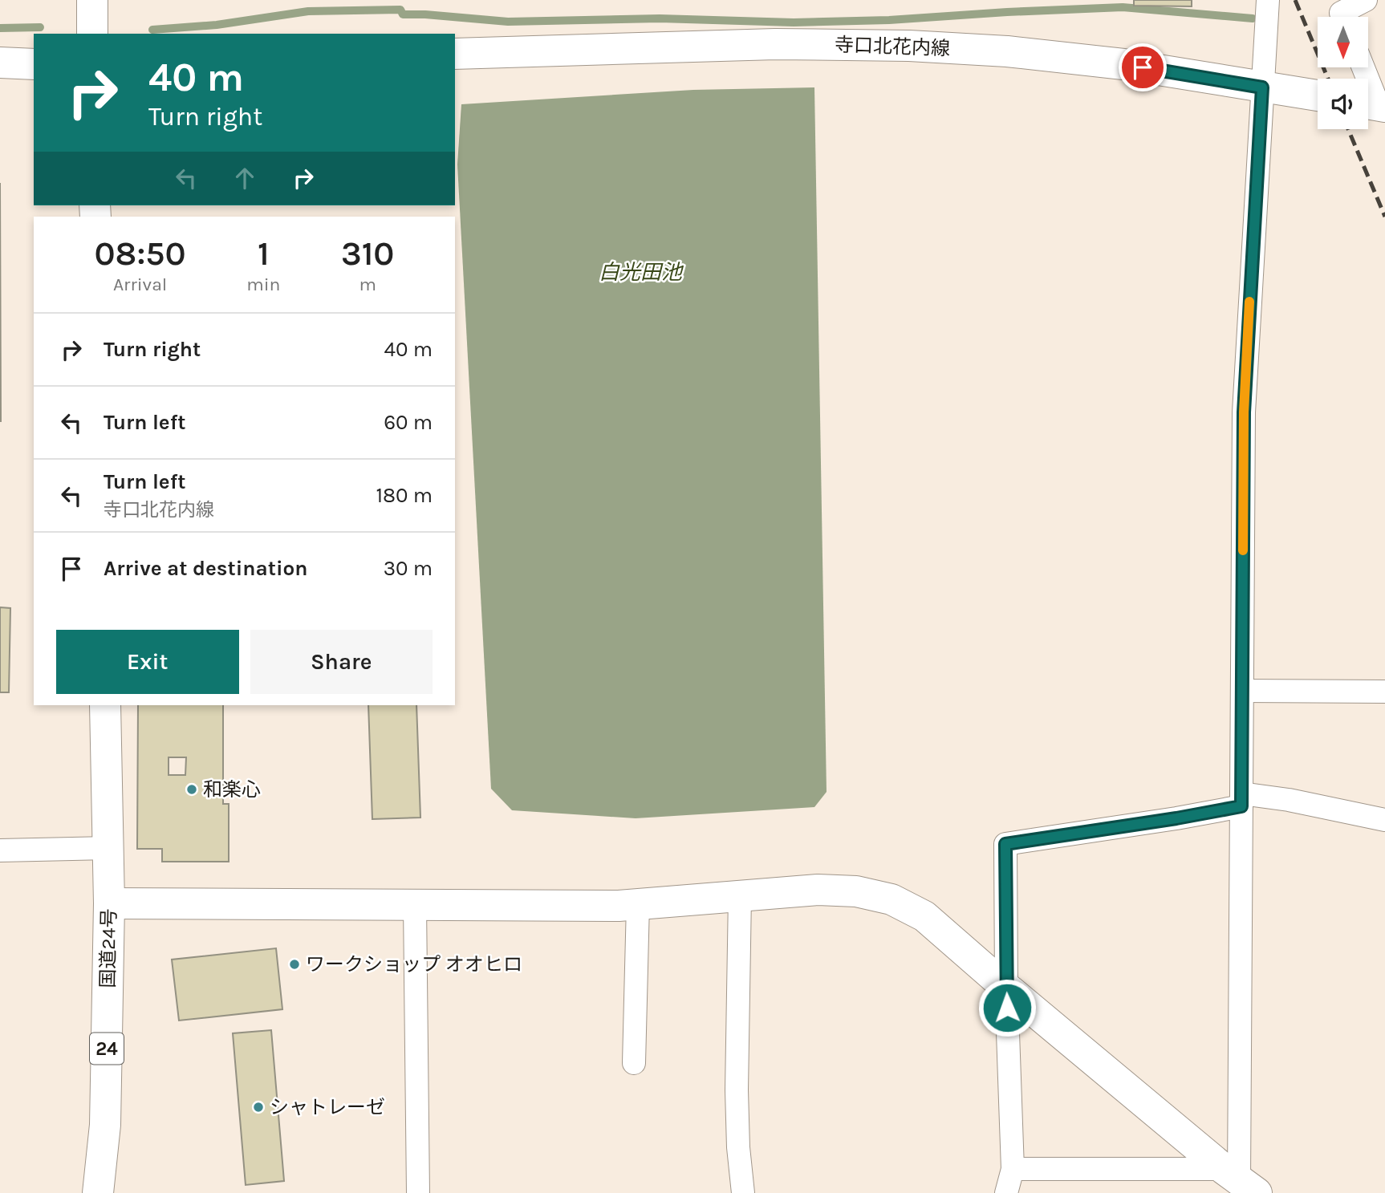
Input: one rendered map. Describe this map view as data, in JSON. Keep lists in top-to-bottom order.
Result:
{
  "streets": {
    "main road": ["寺口北花内線", "国道24号", "24"]
  },
  "water": ["白光田池"],
  "places": ["和楽心", "ワークショップ オオヒロ", "シャトレーゼ"],
  "north": "bottom",
  "page": {
    "turn": ["40 m", "Turn right"],
    "eta": [
      "08:50",
      "Arrival",
      "1",
      "min",
      "310",
      "m"
    ],
    "list": [
      {
        "name": "Turn right",
        "value": "40 m"
      },
      {
        "name": "Turn left",
        "value": "60 m"
      },
      {
        "name": "Turn left",
        "note": "寺口北花内線",
        "value": "180 m"
      },
      {
        "name": "Arrive at destination",
        "value": "30 m"
      }
    ],
    "buttons": ["Exit", "Share"]
  }
}
